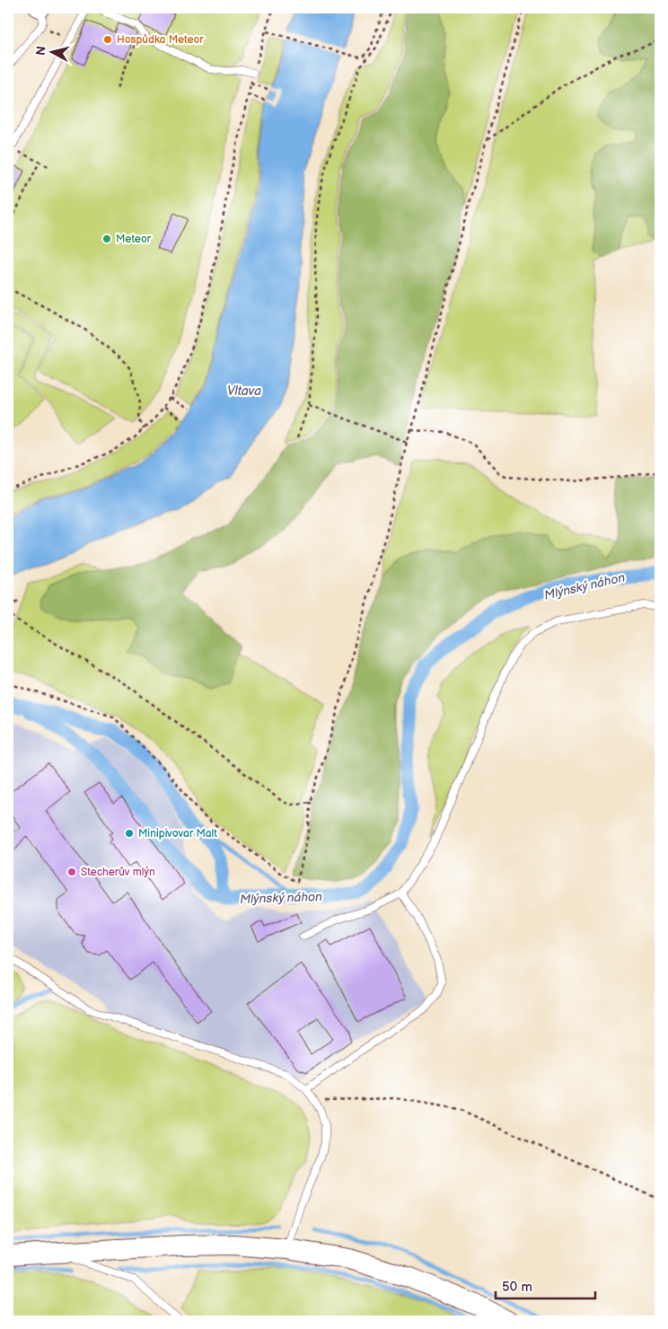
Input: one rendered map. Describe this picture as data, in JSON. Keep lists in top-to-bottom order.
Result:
{
  "water": ["Vltava", "Mlýnský náhon"],
  "places": [
    "Hospůdka Meteor",
    "Meteor",
    "Minipivovar Malt",
    "Stecherův mlýn"
  ],
  "scale_bar": "50 m",
  "north": "left"
}
